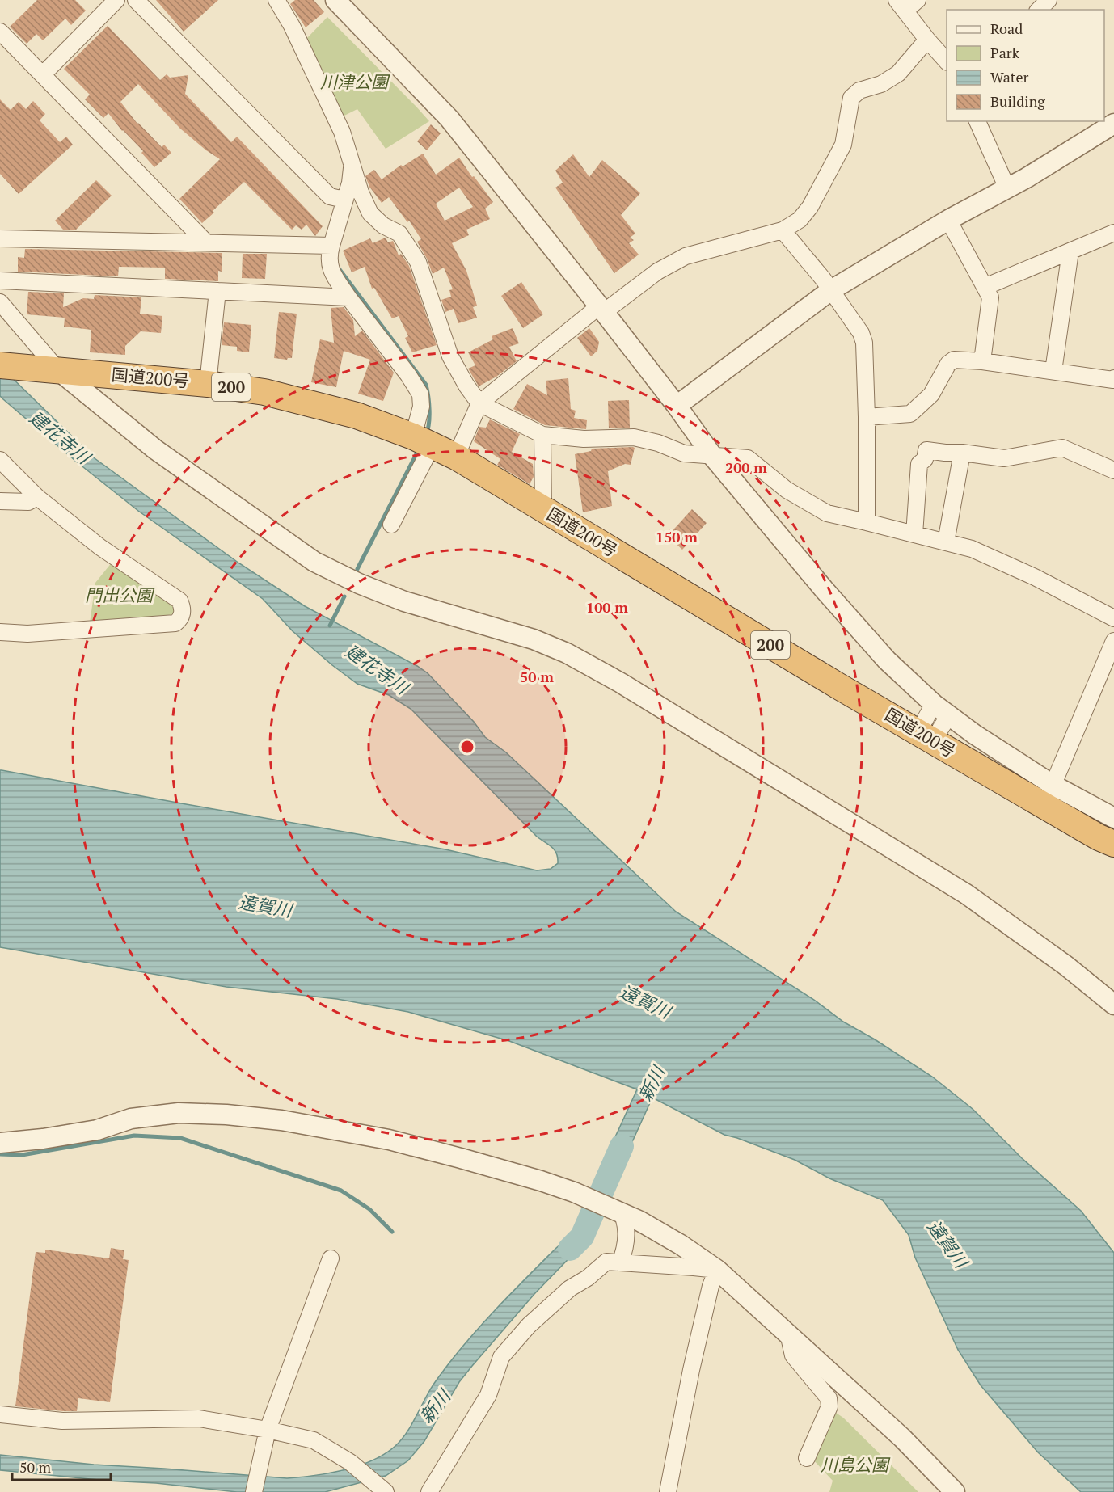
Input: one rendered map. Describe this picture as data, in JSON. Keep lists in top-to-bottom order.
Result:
{
  "streets": {
    "highway": ["国道200号", "200"]
  },
  "water": ["建花寺川", "遠賀川", "新川"],
  "parks": ["川津公園", "門出公園", "川島公園"],
  "legend": [
    "Road",
    "Park",
    "Water",
    "Building"
  ],
  "scale_bar": "50 m",
  "rings": [
    "200 m",
    "150 m",
    "100 m",
    "50 m"
  ]
}
